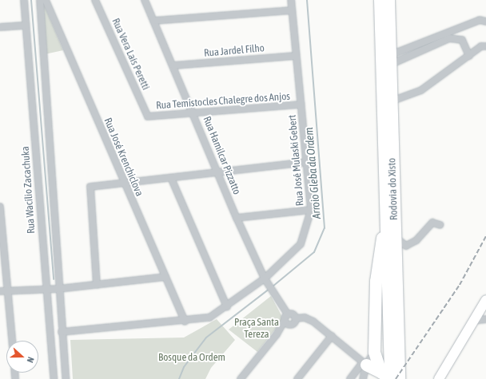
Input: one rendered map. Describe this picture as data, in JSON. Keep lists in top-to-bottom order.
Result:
{
  "streets": {
    "highway": ["Rodovia do Xisto"],
    "street": [
      "Rua Jardel Filho",
      "Rua Vera Laís Peretti",
      "Rua Temistocles Chalegre dos Anjos",
      "Rua Hamilcar Pizzatto",
      "Rua José Krenchiclova",
      "Rua José Mulaski Gebert",
      "Rua Wacílio Zacachuka"
    ]
  },
  "crossings": [
    ["Rua Jardel Filho", "Rua Hamilcar Pizzatto"],
    ["Rua Jardel Filho", "Rua José Mulaski Gebert"],
    ["Rua Vera Laís Peretti", "Rua Temistocles Chalegre dos Anjos"],
    ["Rua Temistocles Chalegre dos Anjos", "Rua Hamilcar Pizzatto"],
    ["Rua Temistocles Chalegre dos Anjos", "Rua José Mulaski Gebert"],
    ["Rua Hamilcar Pizzatto", "Rua José Mulaski Gebert"],
    ["Rua José Krenchiclova", "Rua José Mulaski Gebert"]
  ],
  "water": ["Arroio Gleba da Ordem"],
  "parks": ["Praça Santa Tereza", "Bosque da Ordem"],
  "north": "right"
}
